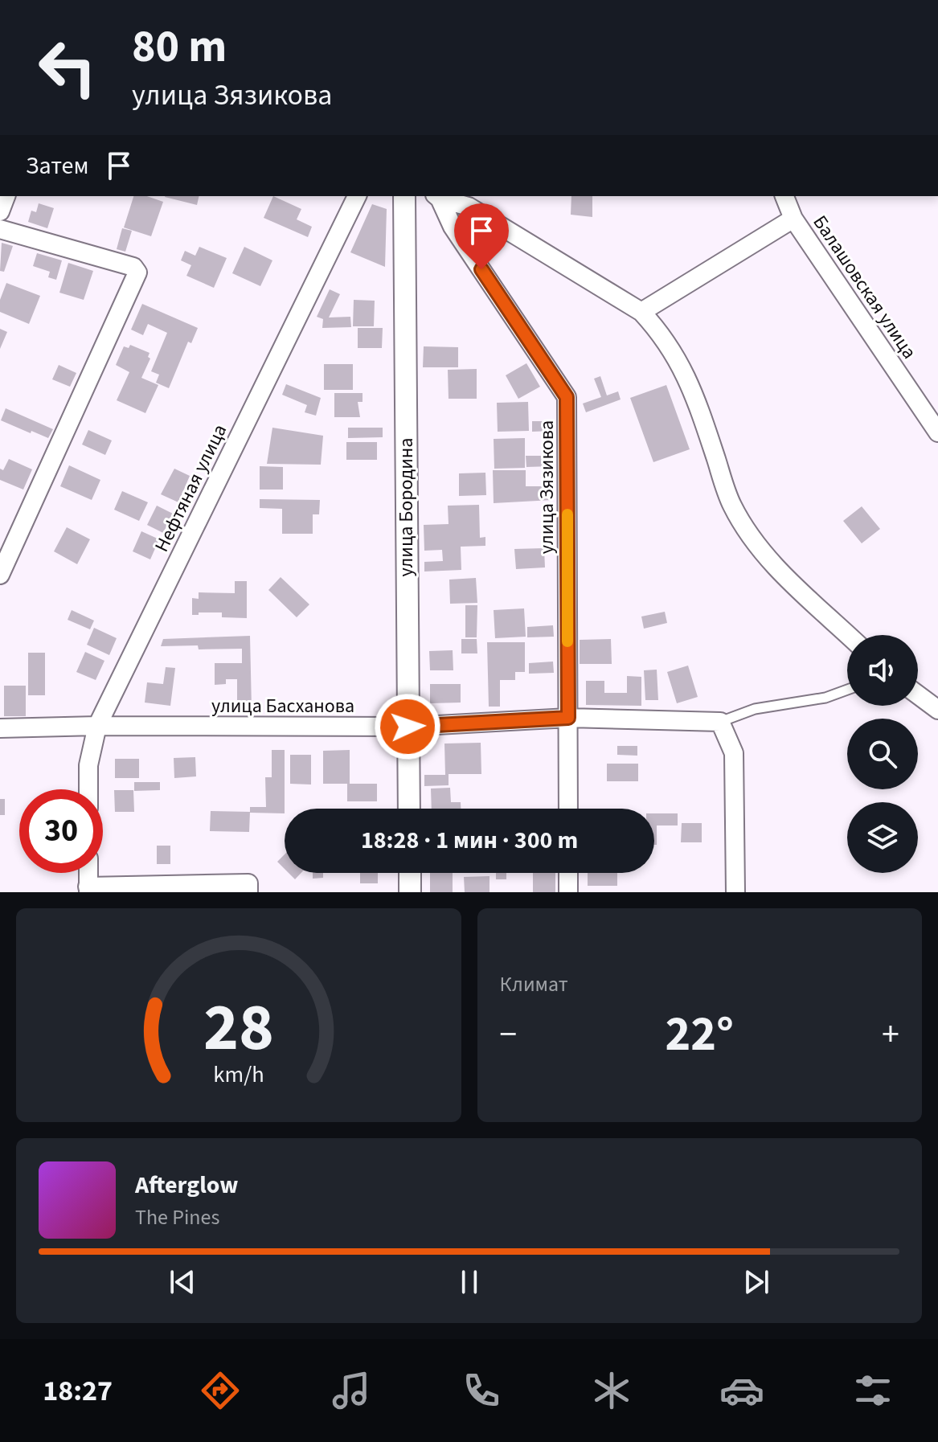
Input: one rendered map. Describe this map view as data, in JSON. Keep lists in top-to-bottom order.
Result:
{
  "streets": {
    "street": [
      "Балашовская улица",
      "улица Зязикова",
      "Нефтяная улица",
      "улица Бородина",
      "улица Басханова"
    ]
  },
  "crossings": [
    ["улица Зязикова", "улица Басханова"],
    ["Нефтяная улица", "улица Басханова"],
    ["улица Бородина", "улица Басханова"]
  ],
  "page": {
    "turn": ["80 m", "улица Зязикова"],
    "then": "Затем",
    "limit": "30",
    "trip": "18:28 · 1 мин · 300 m",
    "tile": "Климат",
    "heat": ["−", "22°", "+"],
    "song": ["Afterglow", "The Pines"],
    "tabs": "18:27",
    "gauge": ["28", "km/h"]
  }
}
